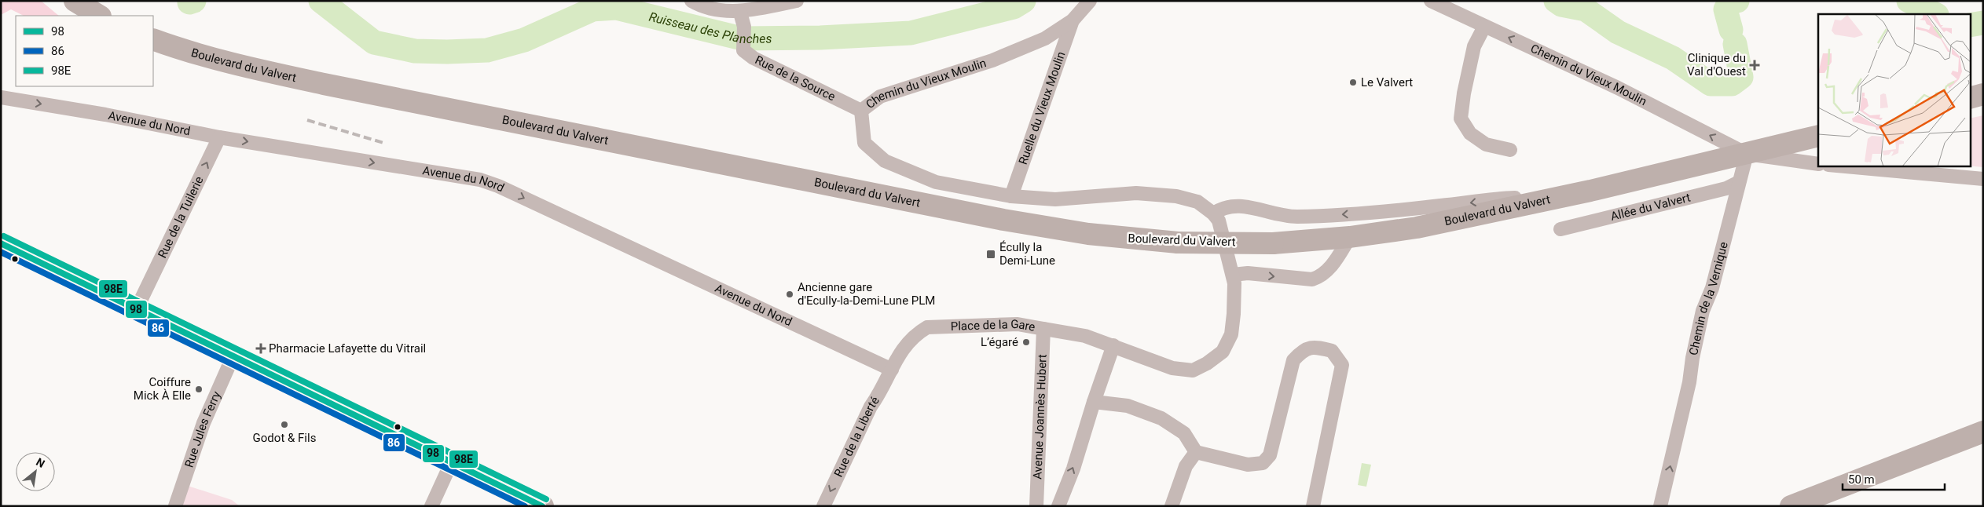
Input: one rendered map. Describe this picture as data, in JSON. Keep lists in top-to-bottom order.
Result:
{
  "streets": {
    "main road": ["Boulevard du Valvert"],
    "street": [
      "Chemin du Vieux Moulin",
      "Rue de la Source",
      "Ruelle du Vieux Moulin",
      "Avenue du Nord",
      "Allée du Valvert",
      "Rue de la Tuilerie",
      "Chemin de la Vernique",
      "Place de la Gare",
      "Avenue Joannès Hubert",
      "Rue Jules Ferry",
      "Rue de la Liberté"
    ]
  },
  "crossings": [
    ["Boulevard du Valvert", "Chemin du Vieux Moulin"],
    ["Boulevard du Valvert", "Chemin de la Vernique"],
    ["Chemin du Vieux Moulin", "Rue de la Source"],
    ["Chemin du Vieux Moulin", "Ruelle du Vieux Moulin"],
    ["Chemin du Vieux Moulin", "Chemin de la Vernique"],
    ["Chemin du Vieux Moulin", "Place de la Gare"],
    ["Avenue du Nord", "Rue de la Tuilerie"],
    ["Avenue du Nord", "Place de la Gare"],
    ["Avenue du Nord", "Rue de la Liberté"],
    ["Allée du Valvert", "Chemin de la Vernique"],
    ["Place de la Gare", "Avenue Joannès Hubert"],
    ["Place de la Gare", "Rue de la Liberté"]
  ],
  "one_way": [
    "Avenue du Nord",
    "Rue de la Tuilerie",
    "Chemin de la Vernique",
    "Rue de la Liberté"
  ],
  "water": ["Ruisseau des Planches"],
  "places": {
    "health": ["Clinique du Val d'Ouest", "Pharmacie Lafayette du Vitrail"],
    "other": [
      "Le Valvert",
      "Ancienne gare d'Ecully-la-Demi-Lune PLM",
      "L’égaré",
      "Coiffure Mick À Elle",
      "Godot & Fils"
    ],
    "transit": ["Écully la Demi-Lune"]
  },
  "lines": ["transit line 98E", "transit line 98", "transit line 86"],
  "legend": ["98", "86", "98E"],
  "scale_bar": "50 m",
  "north": "top right"
}
